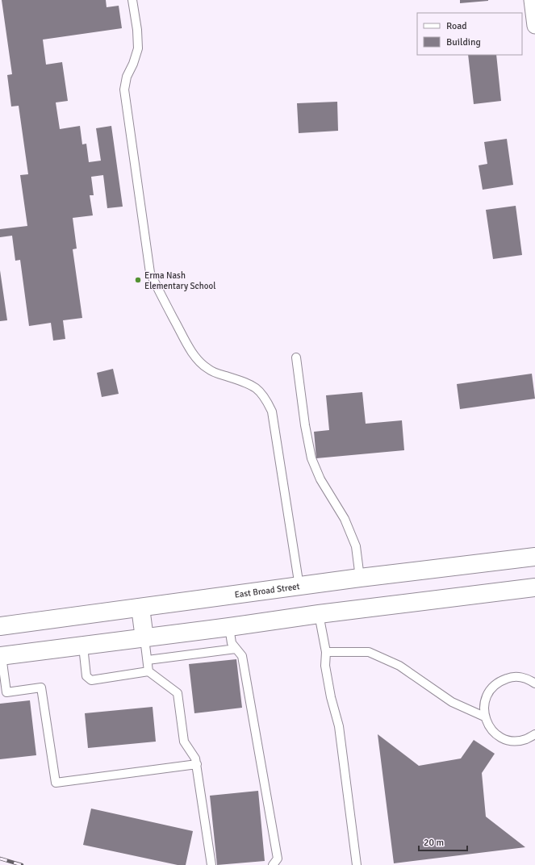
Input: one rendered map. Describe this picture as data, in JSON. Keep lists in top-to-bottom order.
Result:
{
  "streets": {
    "main road": ["East Broad Street"]
  },
  "places": ["Erma Nash Elementary School"],
  "legend": ["Road", "Building"],
  "scale_bar": "20 m"
}
